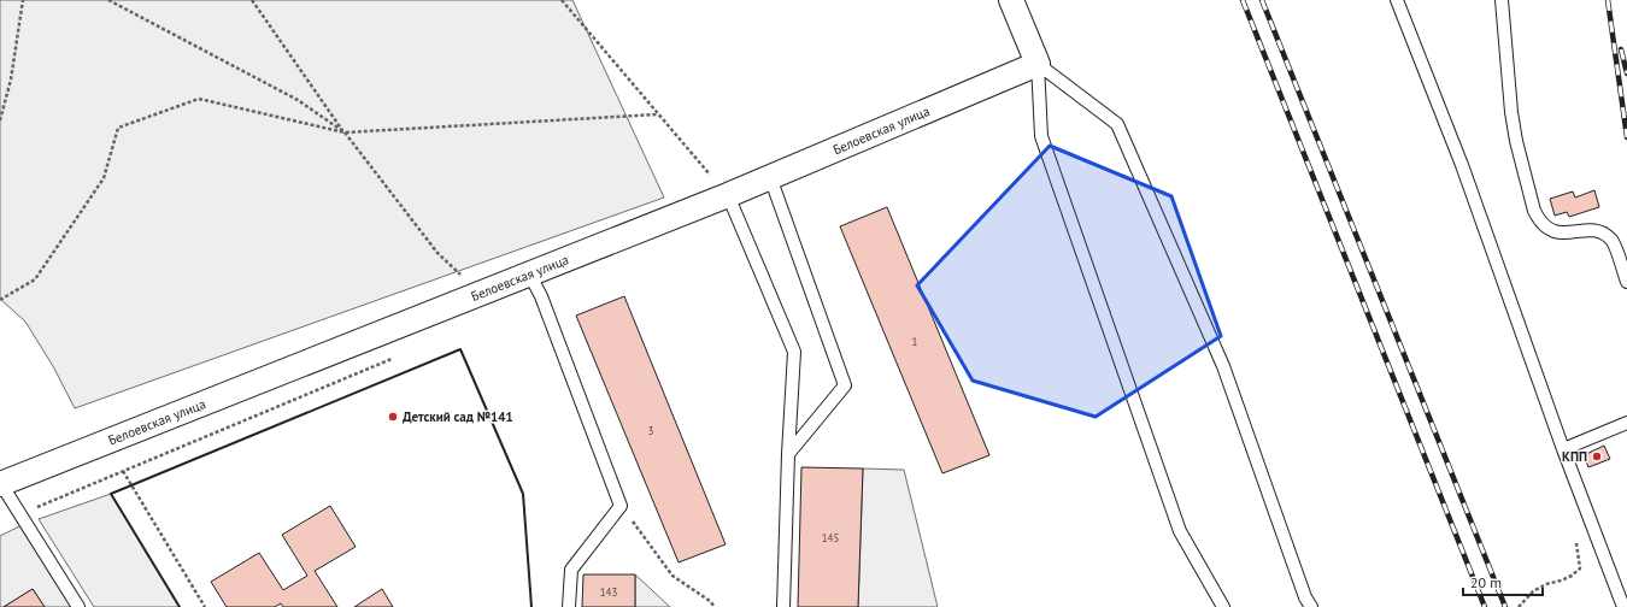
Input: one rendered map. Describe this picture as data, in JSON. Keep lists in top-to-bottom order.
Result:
{
  "streets": {
    "street": ["Белоевская улица"]
  },
  "places": ["Детский сад №141", "КПП"],
  "house_numbers": [
    "1",
    "3",
    "145",
    "143"
  ],
  "scale_bar": "20 m"
}
